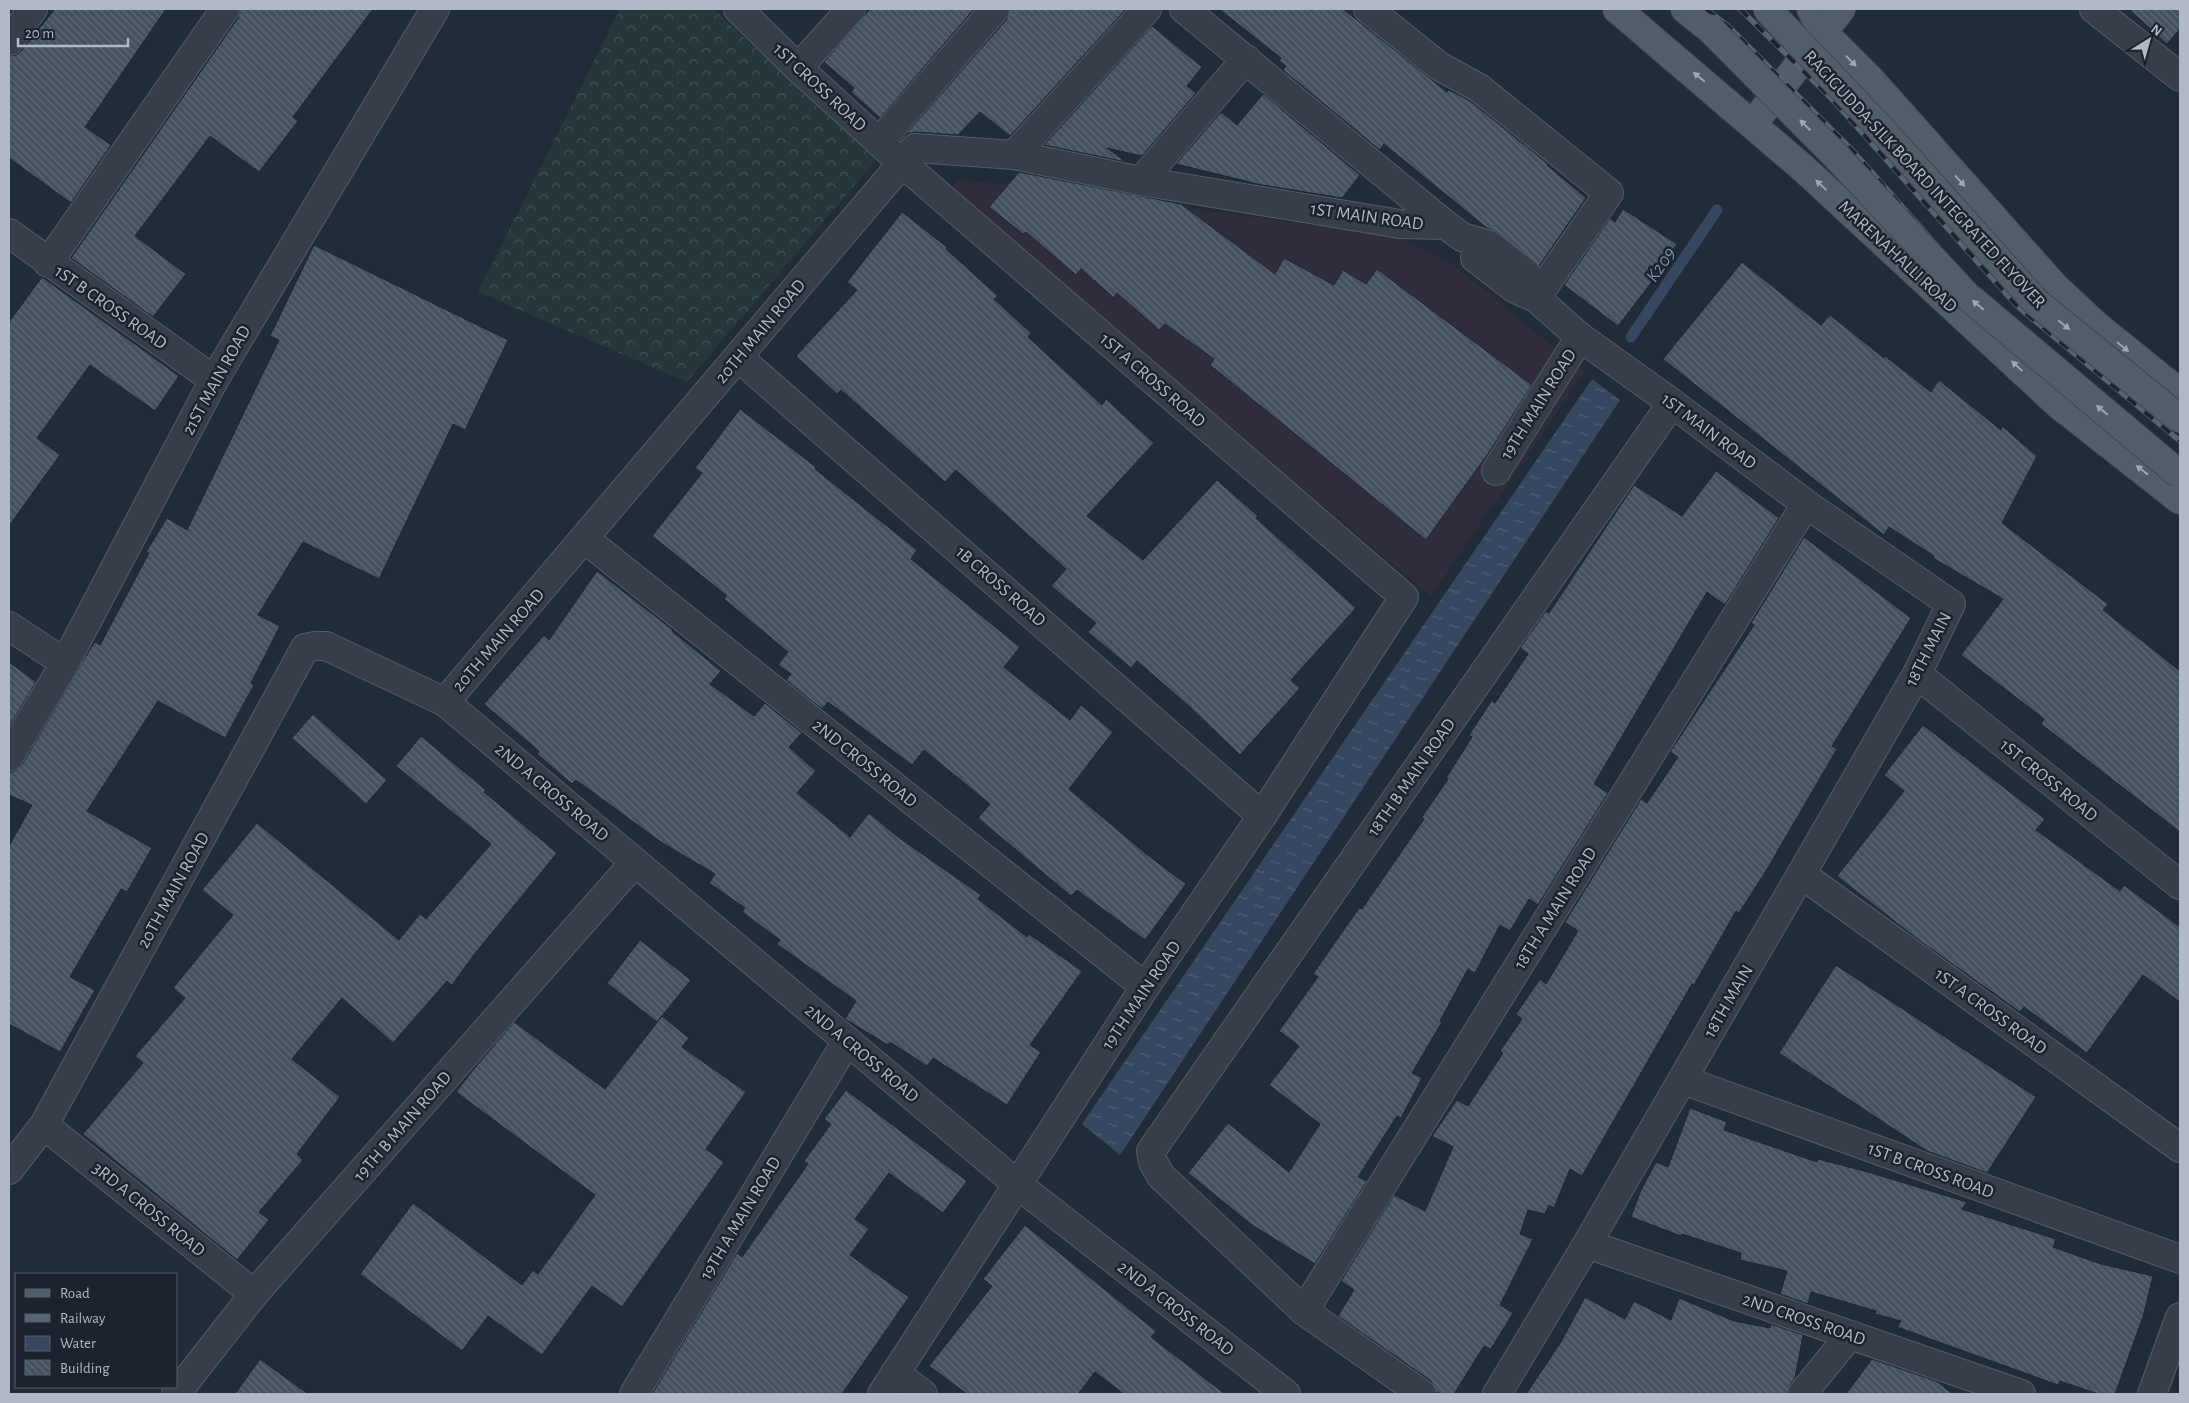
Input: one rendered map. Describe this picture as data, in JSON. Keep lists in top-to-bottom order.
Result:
{
  "streets": {
    "main road": ["RAGIGUDDA-SILK BOARD INTEGRATED FLYOVER", "MARENAHALLI ROAD"],
    "street": [
      "1ST CROSS ROAD",
      "1ST MAIN ROAD",
      "1ST B CROSS ROAD",
      "20TH MAIN ROAD",
      "21ST MAIN ROAD",
      "1ST A CROSS ROAD",
      "19TH MAIN ROAD",
      "1B CROSS ROAD",
      "18TH MAIN",
      "2ND CROSS ROAD",
      "18TH B MAIN ROAD",
      "2ND A CROSS ROAD",
      "18TH A MAIN ROAD",
      "19TH B MAIN ROAD",
      "3RD A CROSS ROAD",
      "19TH A MAIN ROAD"
    ]
  },
  "crossings": [
    ["1ST CROSS ROAD", "1ST MAIN ROAD"],
    ["1ST CROSS ROAD", "20TH MAIN ROAD"],
    ["1ST CROSS ROAD", "1ST A CROSS ROAD"],
    ["1ST CROSS ROAD", "18TH MAIN"],
    ["1ST MAIN ROAD", "20TH MAIN ROAD"],
    ["1ST MAIN ROAD", "1ST A CROSS ROAD"],
    ["1ST MAIN ROAD", "19TH MAIN ROAD"],
    ["1ST MAIN ROAD", "18TH MAIN"],
    ["1ST MAIN ROAD", "18TH B MAIN ROAD"],
    ["1ST MAIN ROAD", "18TH A MAIN ROAD"],
    ["1ST B CROSS ROAD", "21ST MAIN ROAD"],
    ["1ST B CROSS ROAD", "18TH MAIN"],
    ["20TH MAIN ROAD", "1ST A CROSS ROAD"],
    ["20TH MAIN ROAD", "1B CROSS ROAD"],
    ["20TH MAIN ROAD", "2ND CROSS ROAD"],
    ["20TH MAIN ROAD", "2ND A CROSS ROAD"],
    ["20TH MAIN ROAD", "3RD A CROSS ROAD"],
    ["1ST A CROSS ROAD", "19TH MAIN ROAD"],
    ["1ST A CROSS ROAD", "18TH MAIN"],
    ["19TH MAIN ROAD", "1B CROSS ROAD"],
    ["19TH MAIN ROAD", "2ND CROSS ROAD"],
    ["19TH MAIN ROAD", "2ND A CROSS ROAD"],
    ["18TH MAIN", "2ND CROSS ROAD"],
    ["18TH B MAIN ROAD", "18TH A MAIN ROAD"],
    ["2ND A CROSS ROAD", "19TH B MAIN ROAD"],
    ["2ND A CROSS ROAD", "19TH A MAIN ROAD"],
    ["19TH B MAIN ROAD", "3RD A CROSS ROAD"]
  ],
  "water": ["K209"],
  "legend": [
    "Road",
    "Railway",
    "Water",
    "Building"
  ],
  "scale_bar": "20 m",
  "north": "top right"
}
